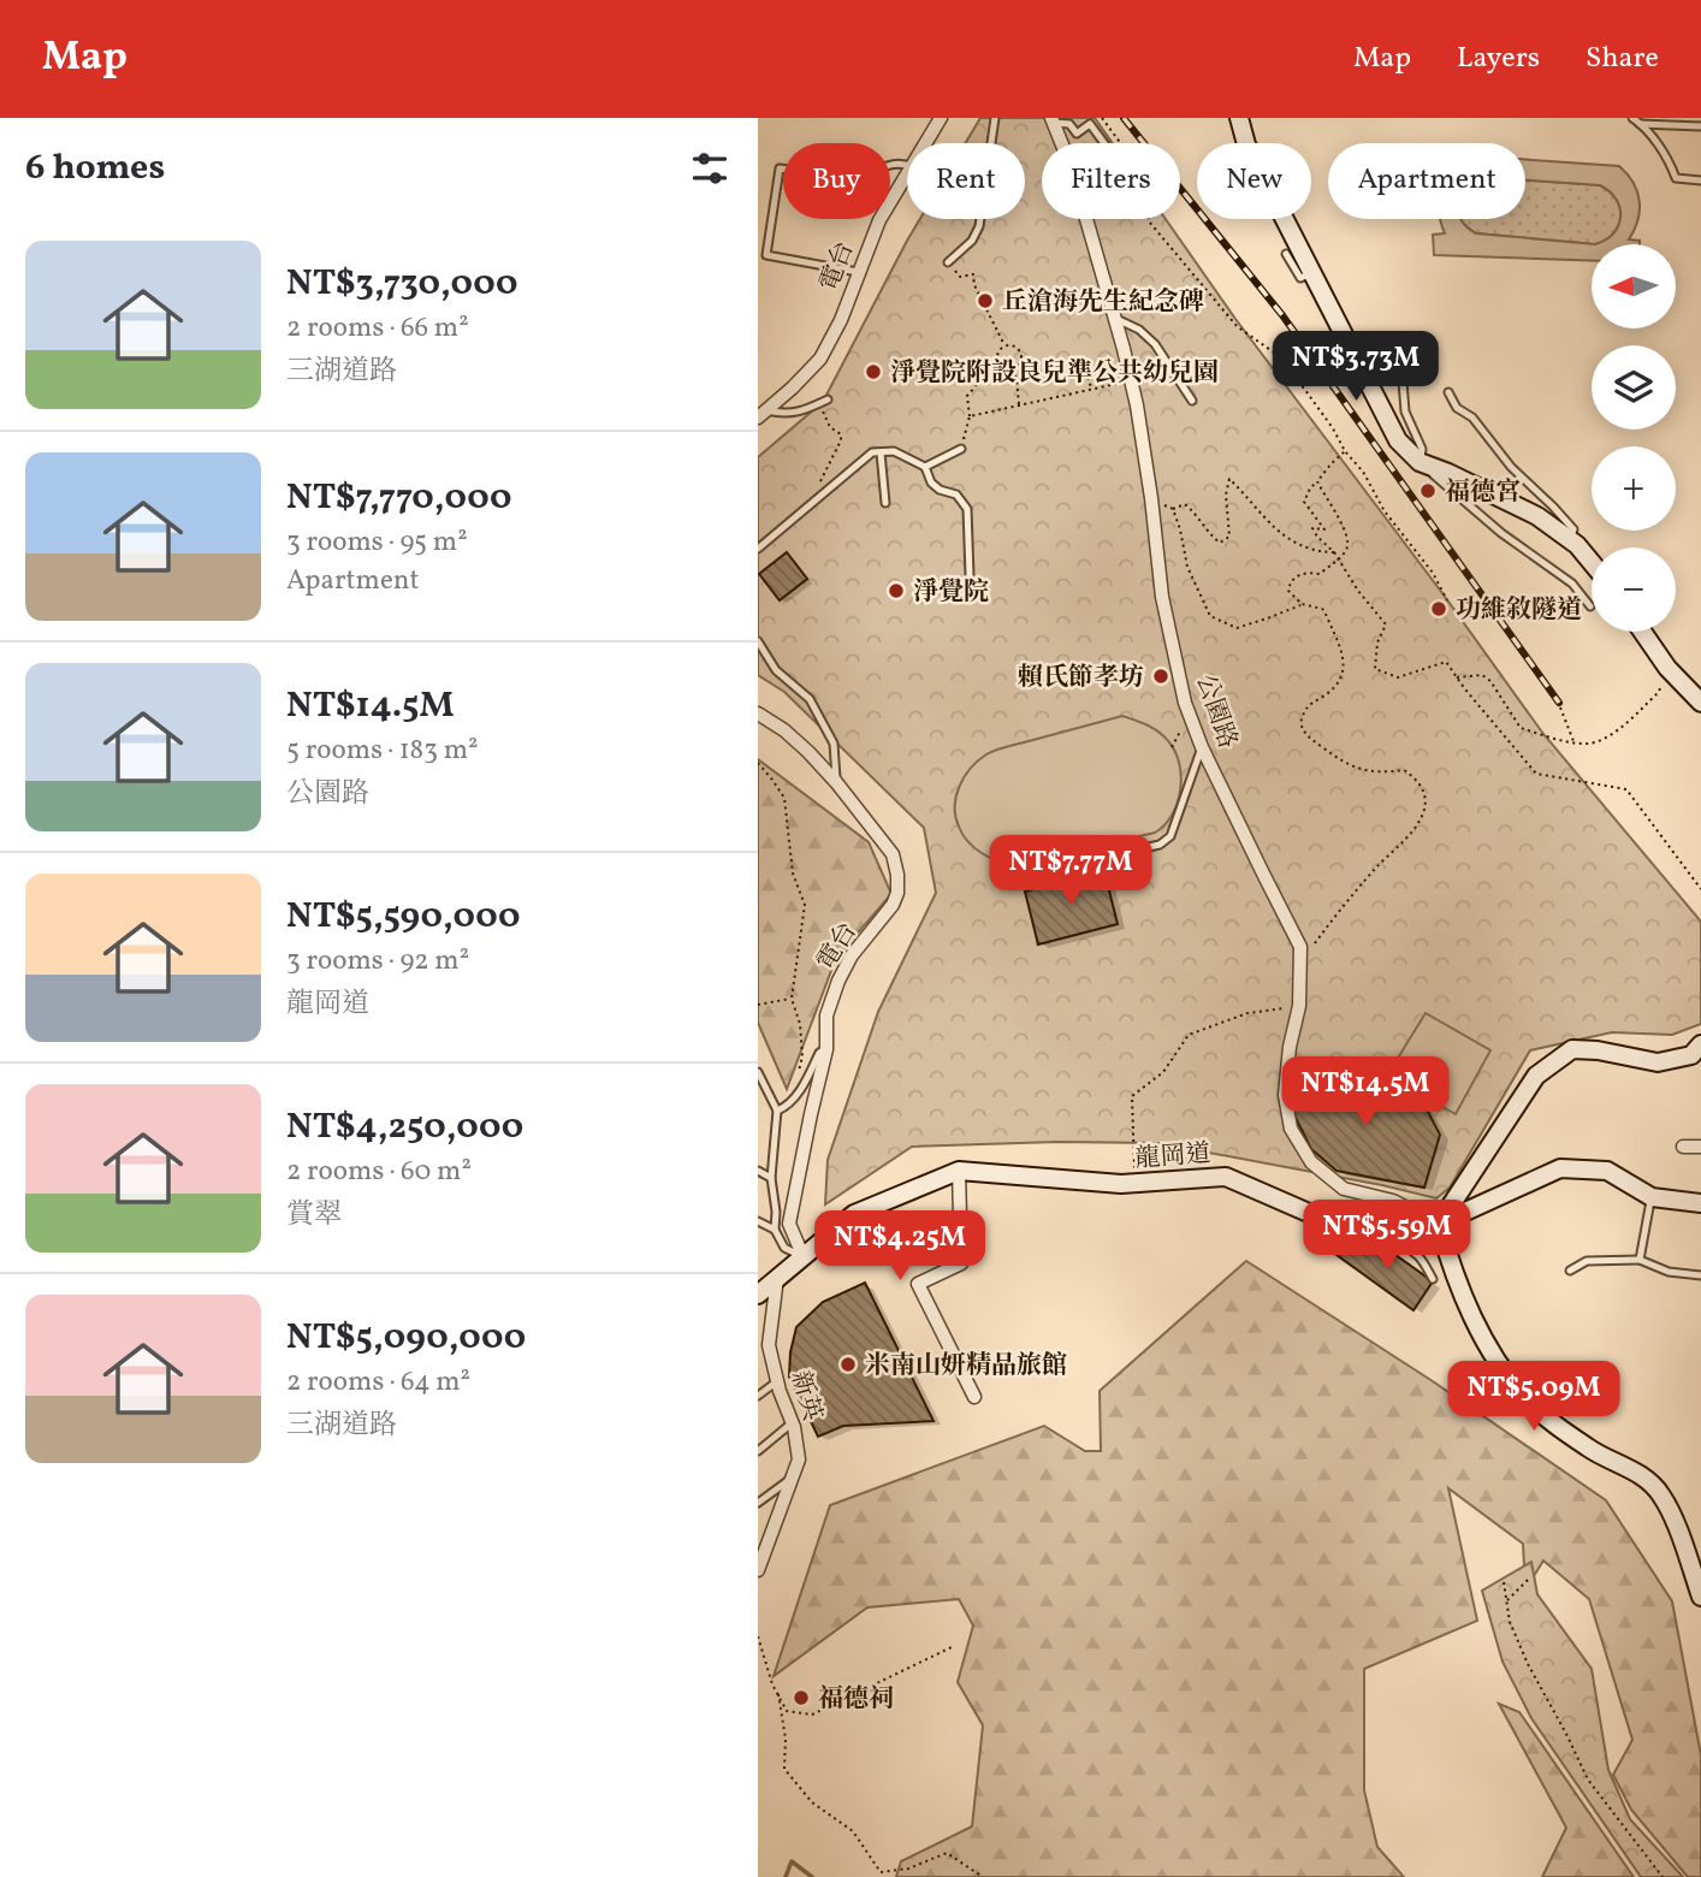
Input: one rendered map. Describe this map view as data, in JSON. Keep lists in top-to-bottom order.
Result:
{
  "streets": {
    "street": [
      "電台",
      "公園路",
      "龍岡道",
      "新英"
    ]
  },
  "crossings": [
    ["電台", "龍岡道"],
    ["公園路", "龍岡道"],
    ["龍岡道", "新英"]
  ],
  "places": [
    "丘滄海先生紀念碑",
    "淨覺院附設良兒準公共幼兒園",
    "福德宮",
    "淨覺院",
    "功維敘隧道",
    "賴氏節孝坊",
    "米南山妍精品旅館",
    "福德祠"
  ],
  "north": "left",
  "page": {
    "header": "Map",
    "nav": ["Map", "Layers", "Share"],
    "heading": "6 homes",
    "chip": [
      "Buy",
      "Rent",
      "Filters",
      "New",
      "Apartment"
    ],
    "list": [
      {
        "name": "NT$3,730,000",
        "note": "2 rooms · 66 m² · 三湖道路"
      },
      {
        "name": "NT$7,770,000",
        "note": "3 rooms · 95 m² · Apartment"
      },
      {
        "name": "NT$14.5M",
        "note": "5 rooms · 183 m² · 公園路"
      },
      {
        "name": "NT$5,590,000",
        "note": "3 rooms · 92 m² · 龍岡道"
      },
      {
        "name": "NT$4,250,000",
        "note": "2 rooms · 60 m² · 賞翠"
      },
      {
        "name": "NT$5,090,000",
        "note": "2 rooms · 64 m² · 三湖道路"
      }
    ],
    "map_buttons": ["+", "−"],
    "price": [
      "NT$3.73M",
      "NT$7.77M",
      "NT$14.5M",
      "NT$5.59M",
      "NT$4.25M",
      "NT$5.09M"
    ]
  }
}
